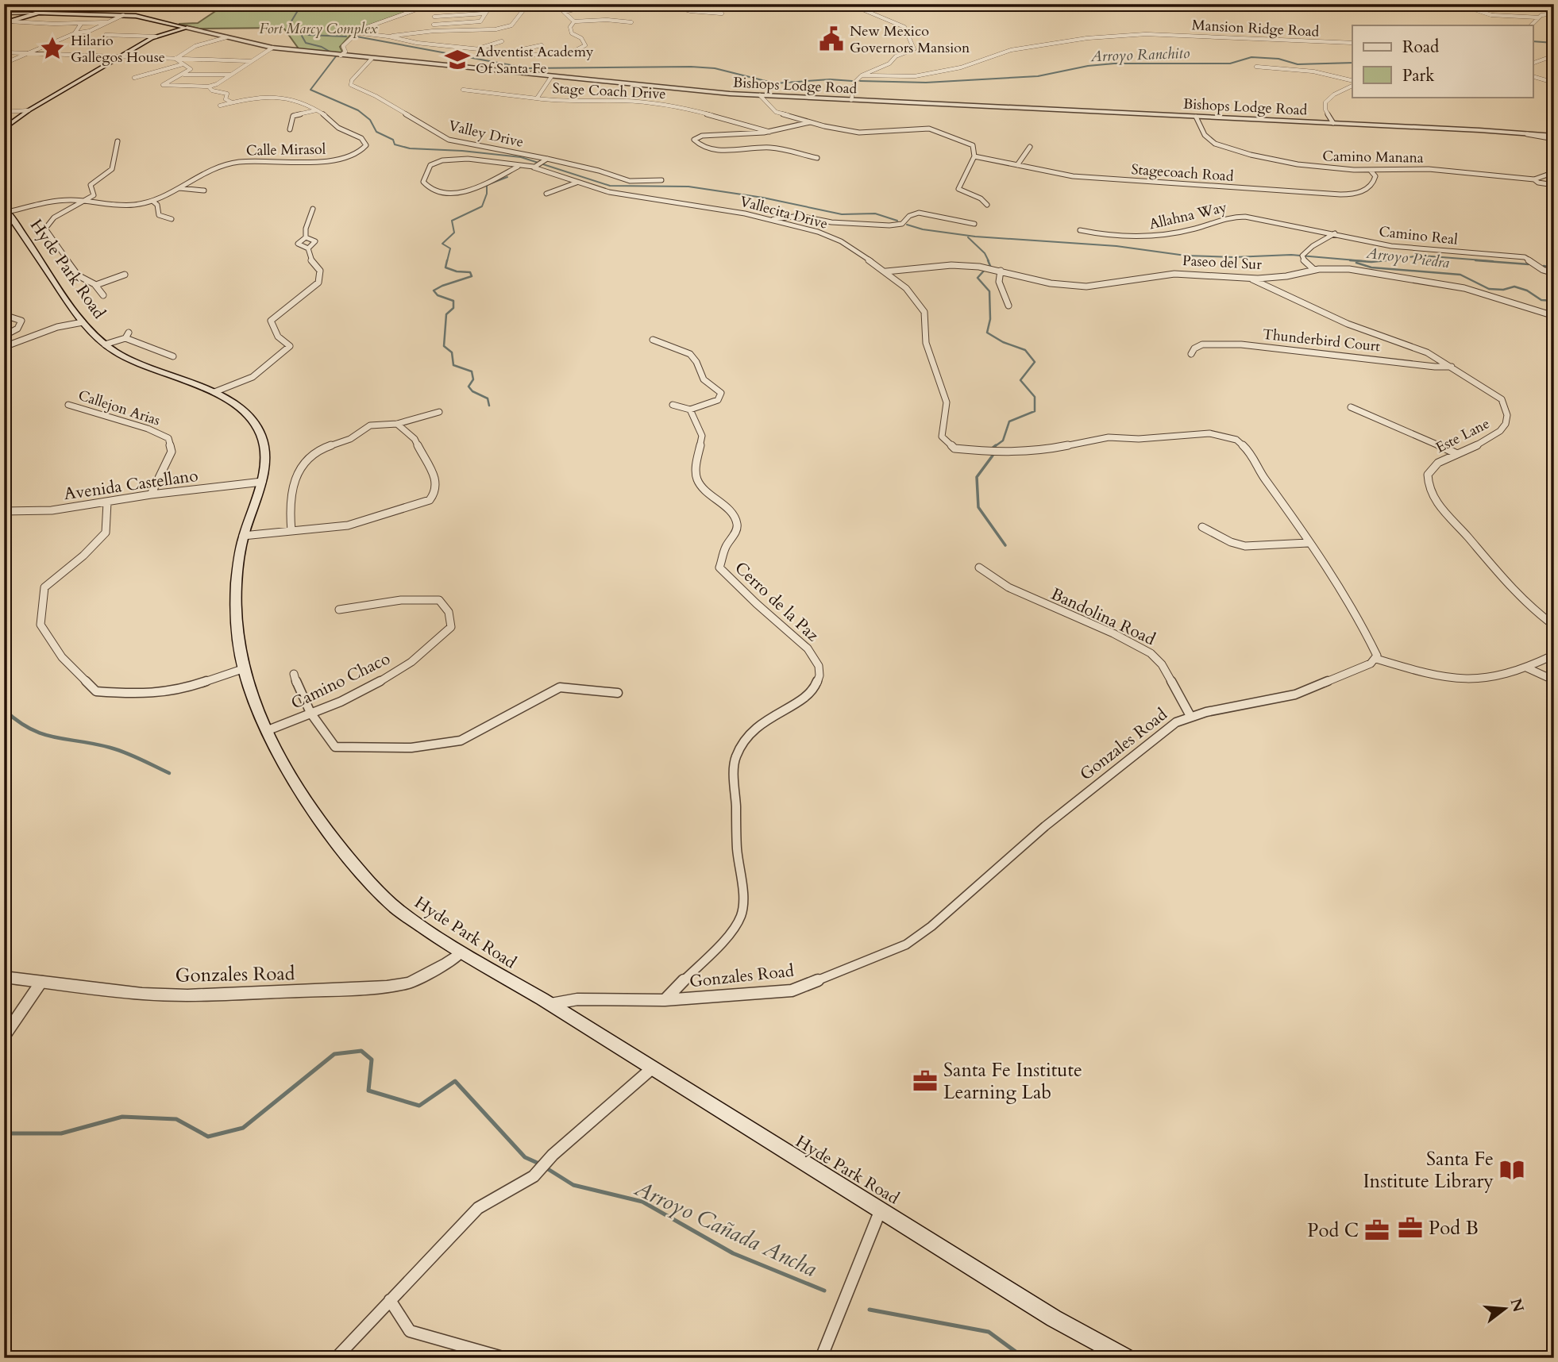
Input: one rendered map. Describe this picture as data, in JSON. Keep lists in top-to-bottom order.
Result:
{
  "streets": {
    "main road": ["Bishops Lodge Road", "Hyde Park Road"],
    "street": [
      "Mansion Ridge Road",
      "Stage Coach Drive",
      "Valley Drive",
      "Calle Mirasol",
      "Camino Manana",
      "Stagecoach Road",
      "Vallecita Drive",
      "Allahna Way",
      "Camino Real",
      "Paseo del Sur",
      "Thunderbird Court",
      "Callejon Arias",
      "Este Lane",
      "Avenida Castellano",
      "Cerro de la Paz",
      "Bandolina Road",
      "Camino Chaco",
      "Gonzales Road"
    ]
  },
  "crossings": [
    ["Bishops Lodge Road", "Stage Coach Drive"],
    ["Bishops Lodge Road", "Valley Drive"],
    ["Bishops Lodge Road", "Camino Manana"],
    ["Calle Mirasol", "Hyde Park Road"],
    ["Camino Manana", "Stagecoach Road"],
    ["Vallecita Drive", "Paseo del Sur"],
    ["Allahna Way", "Camino Real"],
    ["Paseo del Sur", "Este Lane"],
    ["Hyde Park Road", "Avenida Castellano"],
    ["Hyde Park Road", "Camino Chaco"],
    ["Hyde Park Road", "Gonzales Road"],
    ["Thunderbird Court", "Este Lane"],
    ["Callejon Arias", "Avenida Castellano"],
    ["Cerro de la Paz", "Gonzales Road"],
    ["Bandolina Road", "Gonzales Road"]
  ],
  "water": ["Arroyo Ranchito", "Arroyo Piedra", "Arroyo Cañada Ancha"],
  "parks": ["Fort Marcy Complex"],
  "places": {
    "public building": ["New Mexico Governors Mansion"],
    "place": ["Hilario Gallegos House"],
    "school or university": ["Adventist Academy Of Santa Fe"],
    "office": ["Santa Fe Institute Learning Lab", "Pod B", "Pod C"],
    "library": ["Santa Fe Institute Library"]
  },
  "legend": ["Road", "Park"],
  "north": "right"
}
